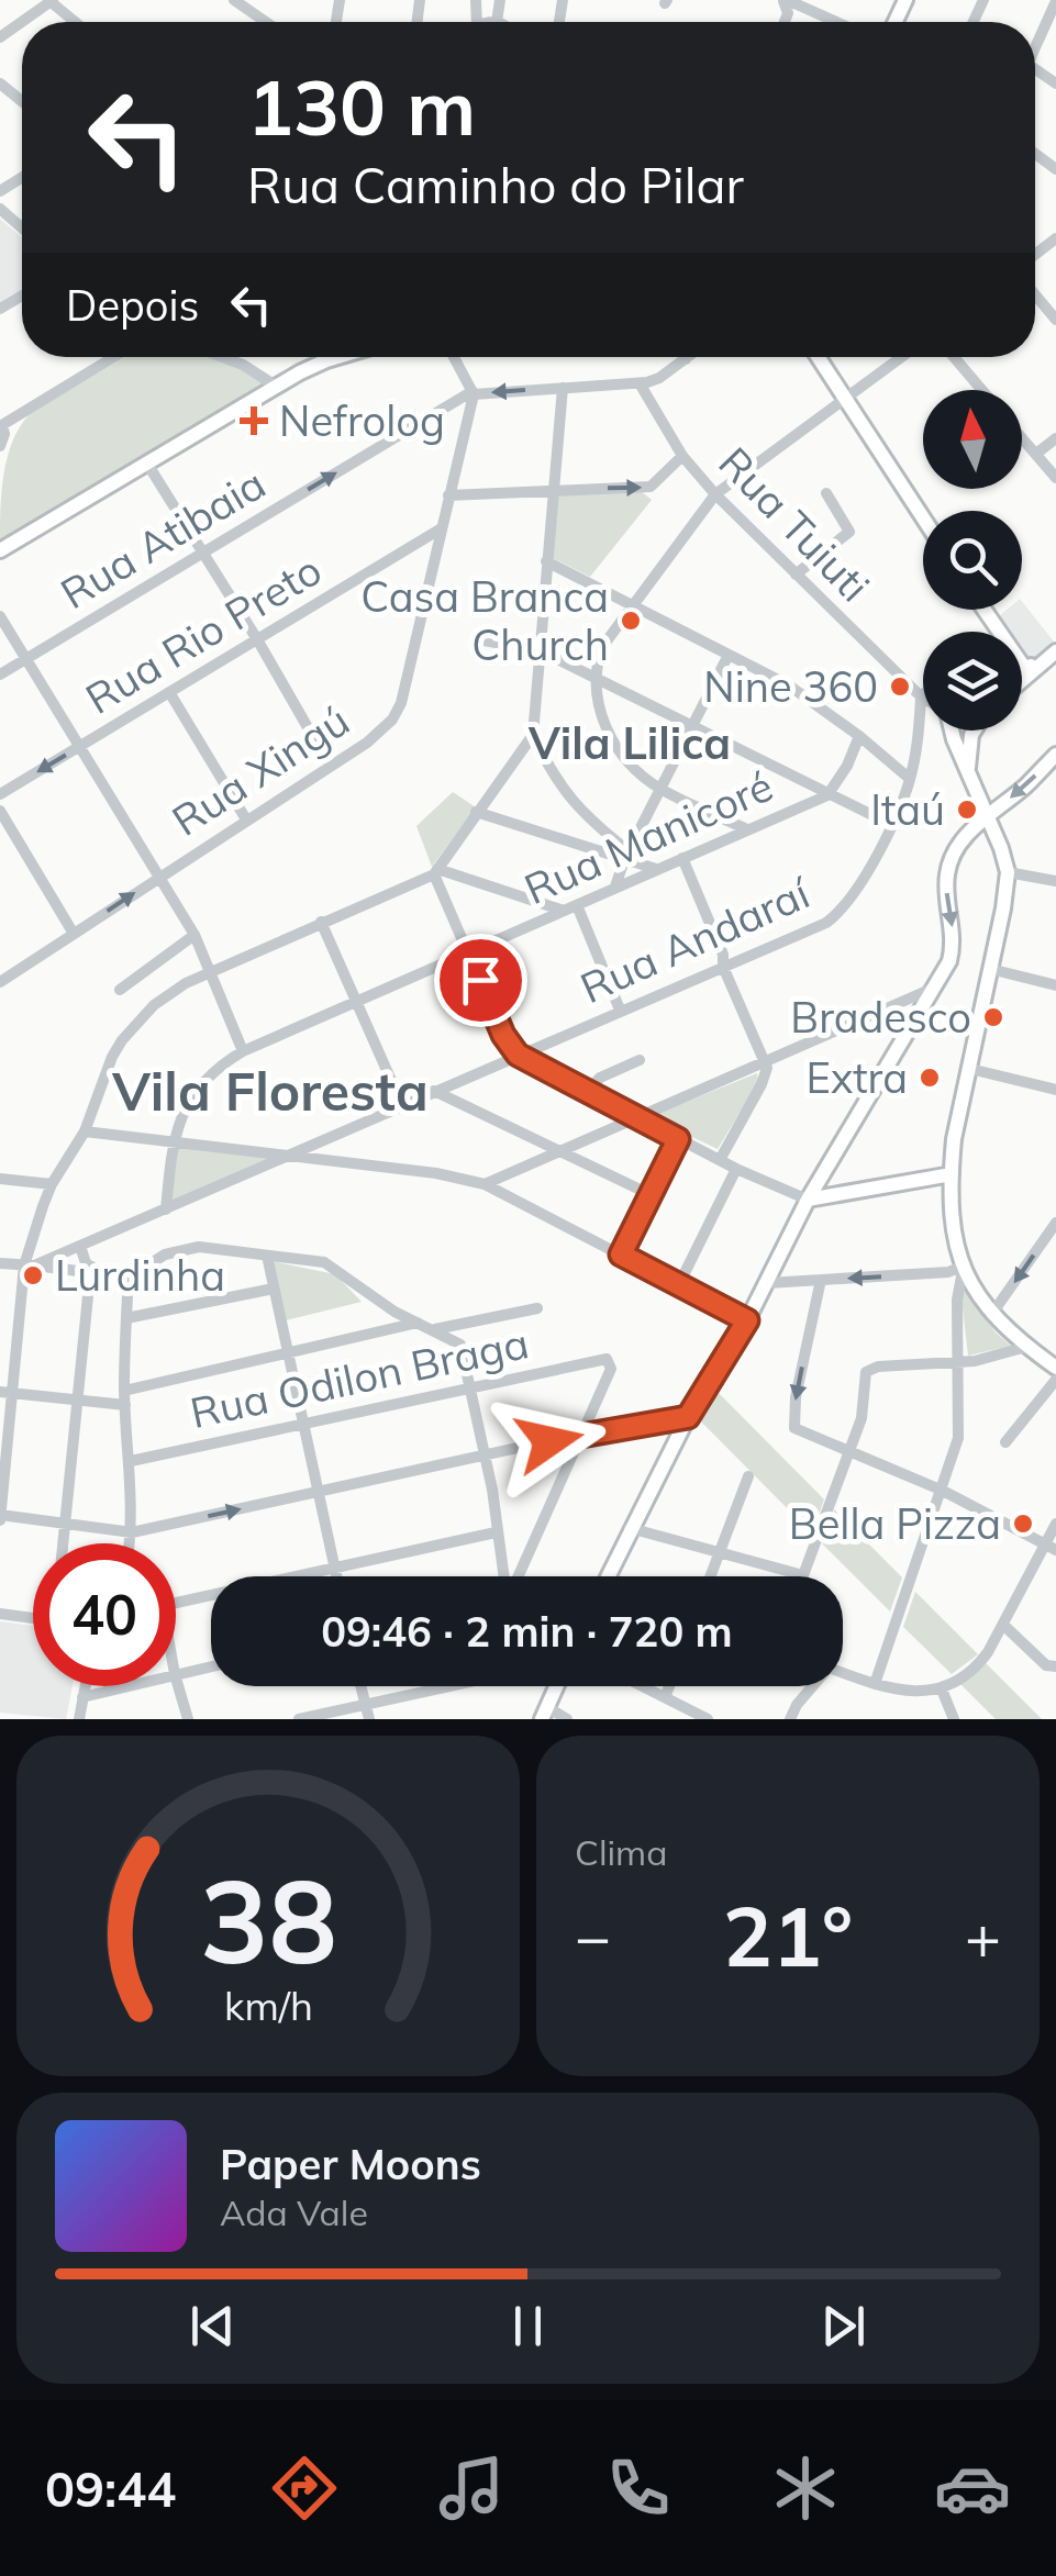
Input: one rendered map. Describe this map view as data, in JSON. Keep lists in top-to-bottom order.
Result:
{
  "streets": {
    "street": [
      "Rua Tuiuti",
      "Rua Atibaia",
      "Rua Rio Preto",
      "Rua Xingú",
      "Rua Manicoré",
      "Rua Andaraí",
      "Rua Odilon Braga"
    ]
  },
  "crossings": [
    ["Rua Tuiuti", "Rua Andaraí"],
    ["Rua Atibaia", "Rua Xingú"],
    ["Rua Rio Preto", "Rua Xingú"],
    ["Rua Manicoré", "Rua Andaraí"]
  ],
  "one_way": ["Rua Atibaia"],
  "districts": ["Vila Lilica", "Vila Floresta"],
  "places": {
    "health": ["Nefrolog"],
    "other": [
      "Casa Branca Church",
      "Nine 360",
      "Itaú",
      "Bradesco",
      "Extra",
      "Lurdinha",
      "Bella Pizza"
    ]
  },
  "north": "top",
  "page": {
    "turn": ["130 m", "Rua Caminho do Pilar"],
    "then": "Depois",
    "limit": "40",
    "trip": "09:46 · 2 min · 720 m",
    "tile": "Clima",
    "heat": ["−", "21°", "+"],
    "song": ["Paper Moons", "Ada Vale"],
    "tabs": "09:44",
    "gauge": ["38", "km/h"]
  }
}
